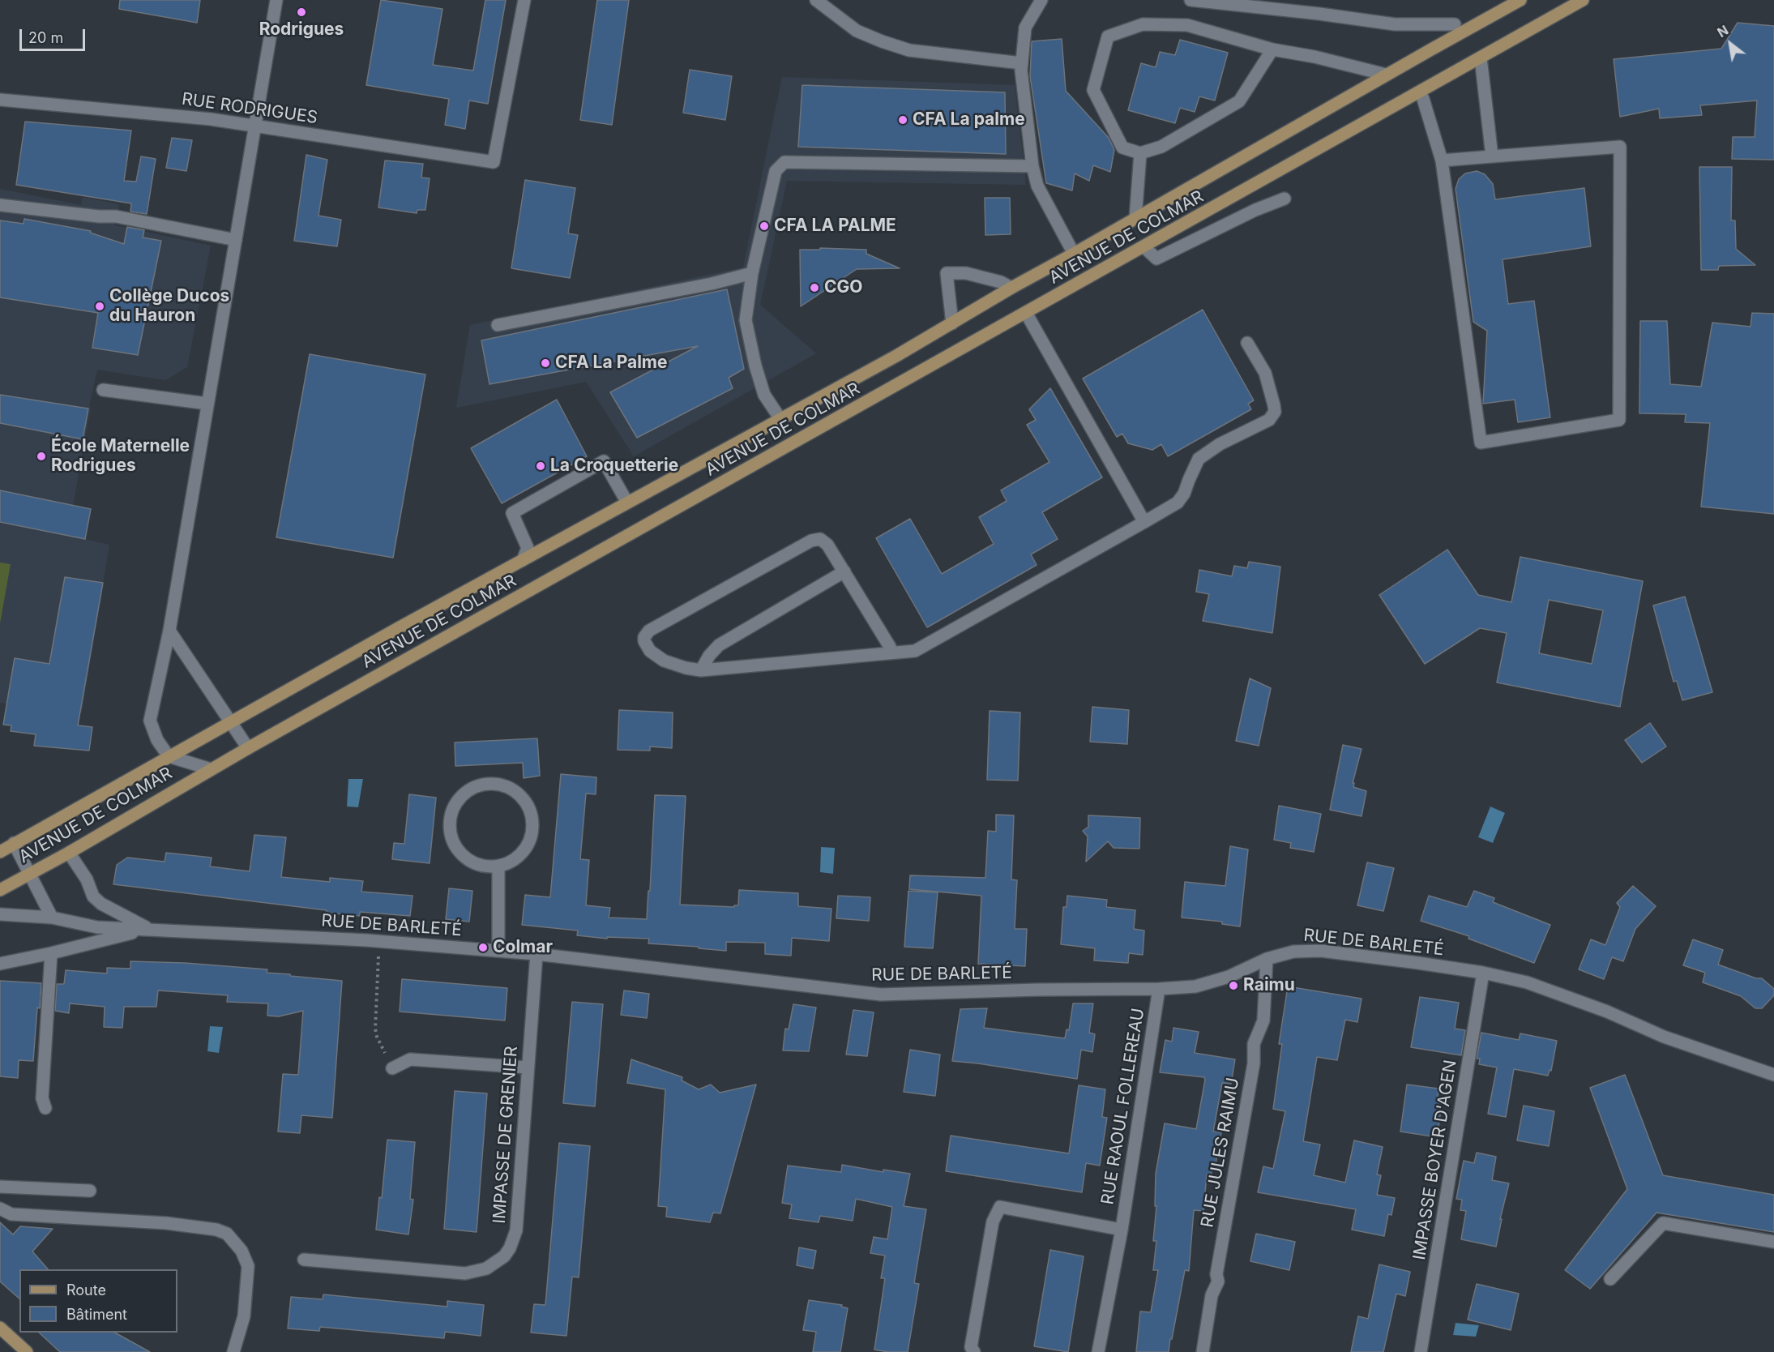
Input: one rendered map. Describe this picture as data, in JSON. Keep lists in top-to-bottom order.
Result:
{
  "streets": {
    "main road": ["AVENUE DE COLMAR"],
    "street": [
      "RUE RODRIGUES",
      "RUE DE BARLETÉ",
      "RUE RAOUL FOLLEREAU",
      "IMPASSE DE GRENIER",
      "RUE JULES RAIMU",
      "IMPASSE BOYER D'AGEN"
    ]
  },
  "crossings": [
    ["RUE DE BARLETÉ", "RUE RAOUL FOLLEREAU"],
    ["RUE DE BARLETÉ", "IMPASSE DE GRENIER"],
    ["RUE DE BARLETÉ", "RUE JULES RAIMU"],
    ["RUE DE BARLETÉ", "IMPASSE BOYER D'AGEN"]
  ],
  "places": [
    "Rodrigues",
    "CFA La palme",
    "CFA LA PALME",
    "CGO",
    "Collège Ducos du Hauron",
    "CFA La Palme",
    "École Maternelle Rodrigues",
    "La Croquetterie",
    "Colmar",
    "Raimu"
  ],
  "legend": ["Route", "Bâtiment"],
  "scale_bar": "20 m",
  "north": "top left"
}
